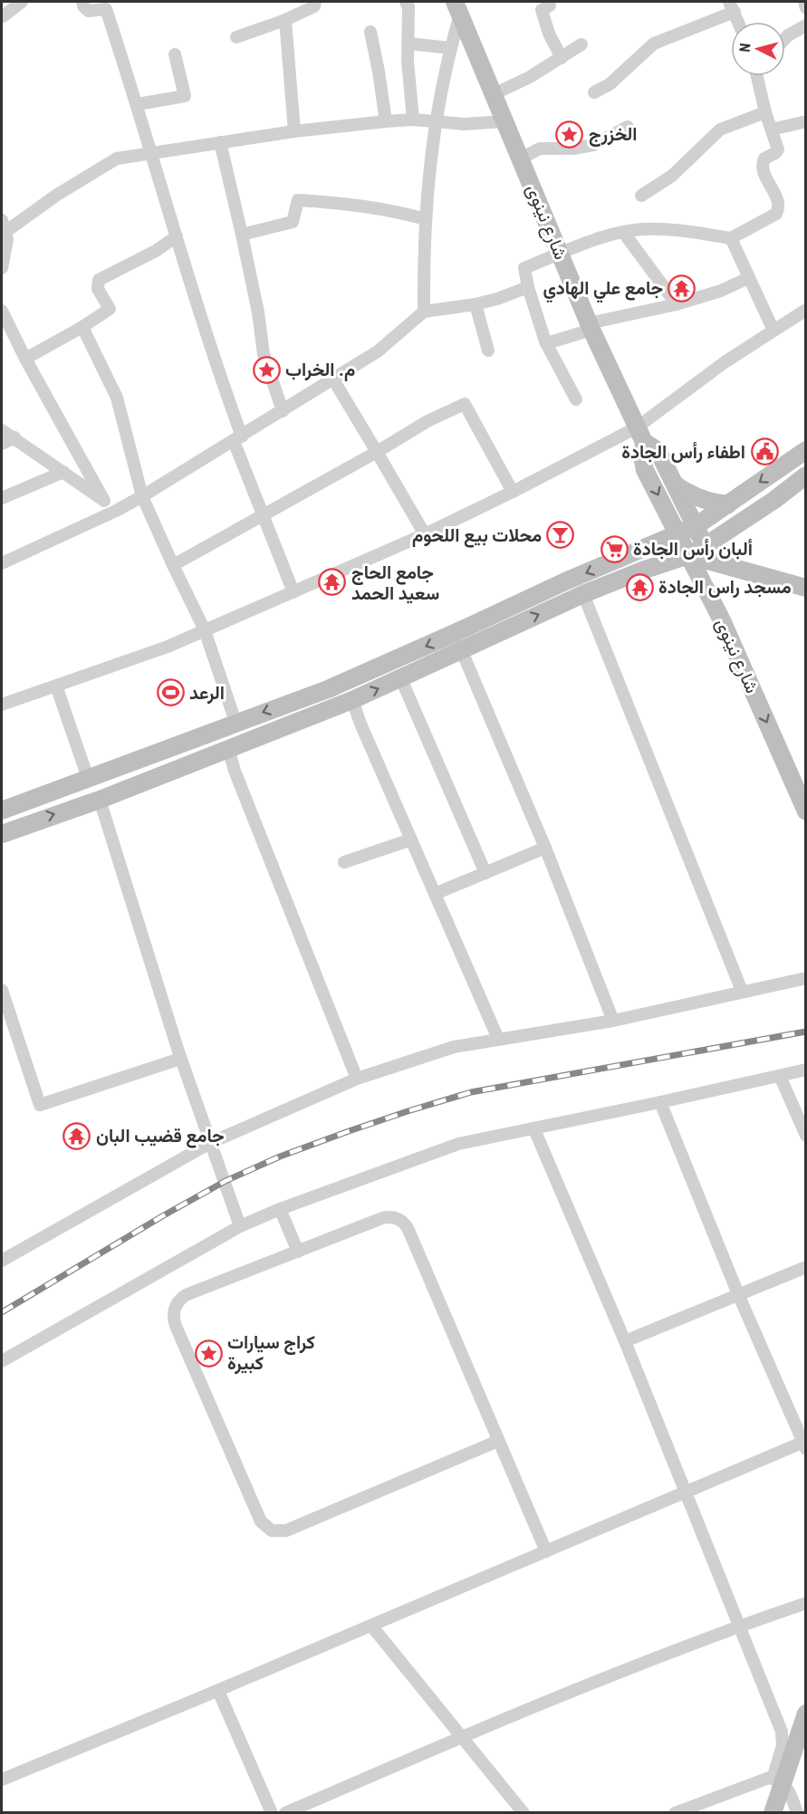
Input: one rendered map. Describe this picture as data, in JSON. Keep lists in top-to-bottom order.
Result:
{
  "streets": {
    "main road": ["شارع نينوى"]
  },
  "one_way": ["شارع نينوى"],
  "places": {
    "place": ["الخزرج", "م. الخراب", "كراج سيارات كبيرة"],
    "temple": [
      "جامع علي الهادي",
      "جامع الحاج سعيد الحمد",
      "مسجد راس الجادة",
      "جامع قضيب البان"
    ],
    "public building": ["اطفاء رأس الجادة"],
    "bar": ["محلات بيع اللحوم"],
    "supermarket": ["ألبان رأس الجادة"],
    "sports": ["الرعد"]
  },
  "north": "left"
}
